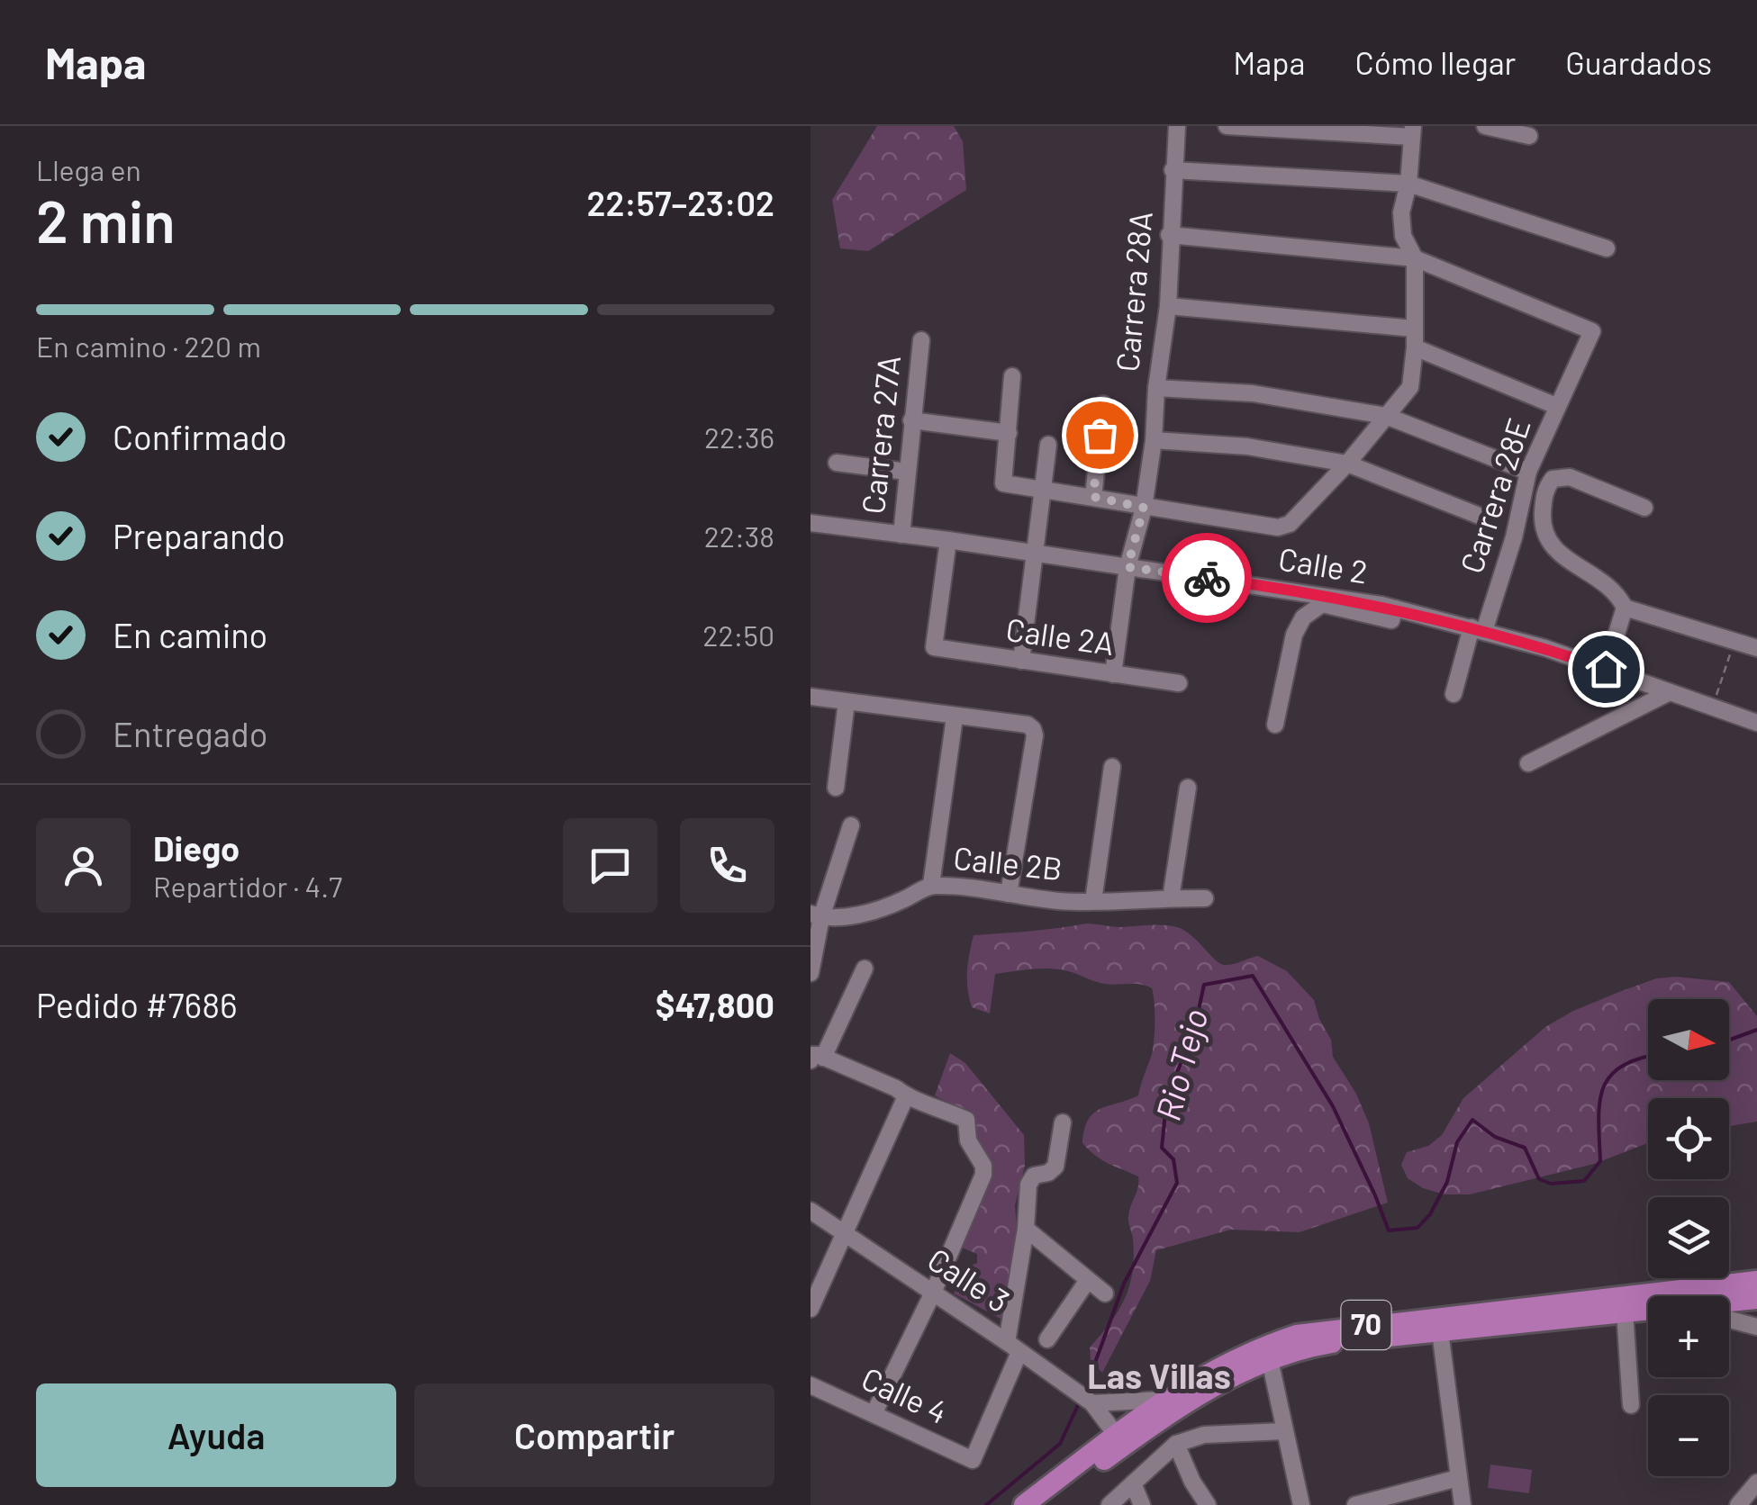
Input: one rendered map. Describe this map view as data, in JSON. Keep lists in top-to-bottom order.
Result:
{
  "streets": {
    "main road": ["70"],
    "street": [
      "Carrera 28A",
      "Carrera 27A",
      "Carrera 28E",
      "Calle 2",
      "Calle 2A",
      "Calle 2B",
      "Calle 3",
      "Calle 4"
    ]
  },
  "crossings": [
    ["Carrera 28A", "Calle 2"],
    ["Carrera 28A", "Calle 2A"],
    ["Carrera 27A", "Calle 2"],
    ["Carrera 28E", "Calle 2"],
    ["Calle 2", "Calle 2A"],
    ["Calle 3", "70"],
    ["Calle 3", "Calle 4"]
  ],
  "districts": ["Las Villas"],
  "water": ["Rio Tejo"],
  "north": "right",
  "page": {
    "header": "Mapa",
    "nav": ["Mapa", "Cómo llegar", "Guardados"],
    "heading": ["2 min", "Llega en", "22:57–23:02"],
    "panel": [
      "Diego",
      "Repartidor · 4.7",
      "Pedido #7686",
      "$47,800"
    ],
    "bar": "En camino · 220 m",
    "list": [
      ["Confirmado", "22:36"],
      ["Preparando", "22:38"],
      ["En camino", "22:50"],
      "Entregado"
    ],
    "map_buttons": ["+", "−"],
    "buttons": ["Ayuda", "Compartir"]
  }
}
